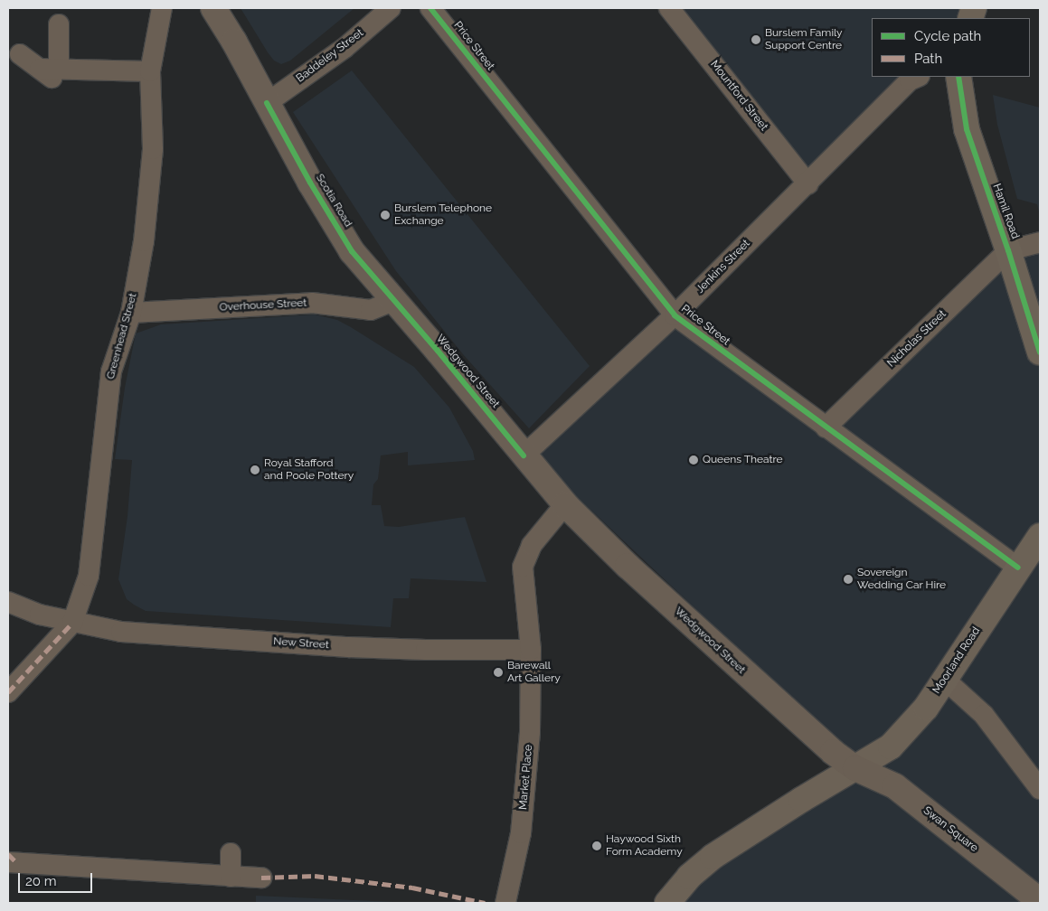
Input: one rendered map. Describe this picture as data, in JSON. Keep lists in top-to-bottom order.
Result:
{
  "streets": {
    "main road": [
      "Scotia Road",
      "Hamil Road",
      "Wedgwood Street",
      "Moorland Road",
      "Swan Square"
    ],
    "street": [
      "Price Street",
      "Baddeley Street",
      "Mountford Street",
      "Jenkins Street",
      "Overhouse Street",
      "Greenhead Street",
      "Nicholas Street",
      "New Street",
      "Market Place"
    ]
  },
  "crossings": [
    ["Price Street", "Jenkins Street"],
    ["Price Street", "Nicholas Street"],
    ["Price Street", "Moorland Road"],
    ["Baddeley Street", "Scotia Road"],
    ["Mountford Street", "Jenkins Street"],
    ["Scotia Road", "Overhouse Street"],
    ["Scotia Road", "Wedgwood Street"],
    ["Hamil Road", "Nicholas Street"],
    ["Jenkins Street", "Wedgwood Street"],
    ["Overhouse Street", "Greenhead Street"],
    ["Overhouse Street", "Wedgwood Street"],
    ["Greenhead Street", "New Street"],
    ["Wedgwood Street", "Moorland Road"],
    ["Wedgwood Street", "Market Place"],
    ["Wedgwood Street", "Swan Square"],
    ["New Street", "Market Place"],
    ["Moorland Road", "Swan Square"]
  ],
  "places": [
    "Burslem Family Support Centre",
    "Burslem Telephone Exchange",
    "Queens Theatre",
    "Royal Stafford and Poole Pottery",
    "Sovereign Wedding Car Hire",
    "Barewall Art Gallery",
    "Haywood Sixth Form Academy"
  ],
  "legend": ["Cycle path", "Path"],
  "scale_bar": "20 m"
}
